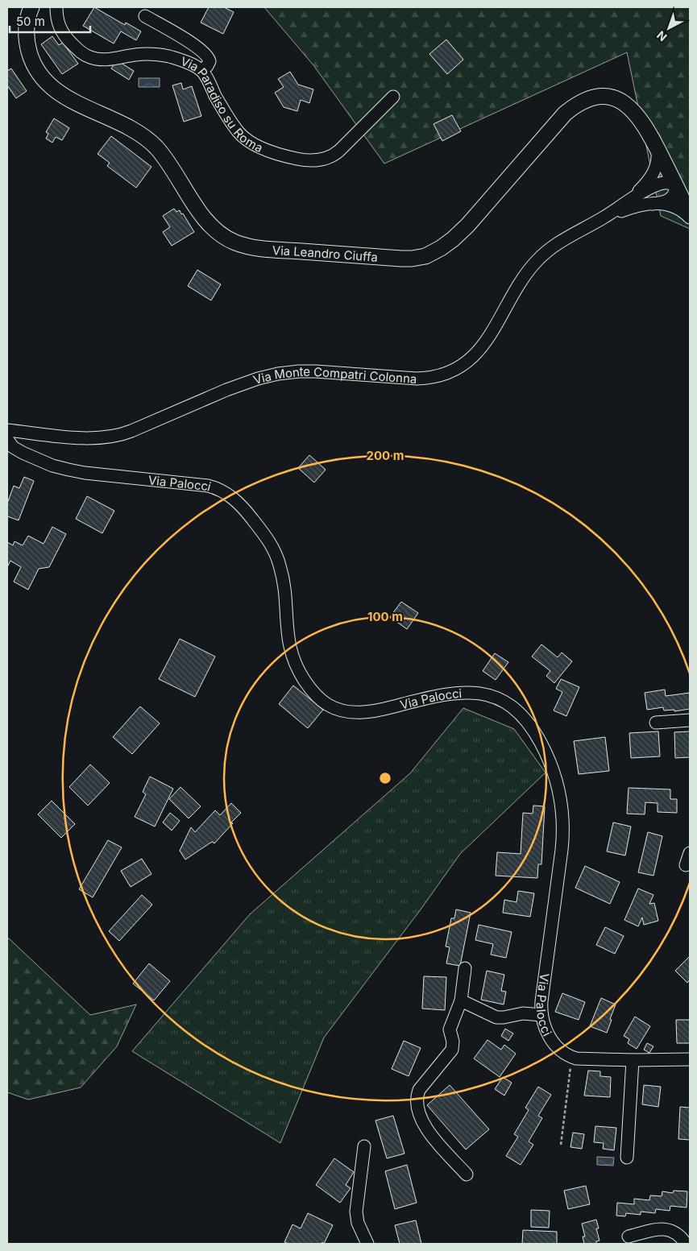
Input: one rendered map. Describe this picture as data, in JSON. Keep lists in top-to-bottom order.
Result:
{
  "streets": {
    "main road": ["Via Leandro Ciuffa"],
    "street": ["Via Paradiso su Roma", "Via Monte Compatri Colonna", "Via Palocci"]
  },
  "crossings": [
    ["Via Leandro Ciuffa", "Via Monte Compatri Colonna"]
  ],
  "scale_bar": "50 m",
  "north": "bottom left",
  "rings": ["200 m", "100 m"]
}
